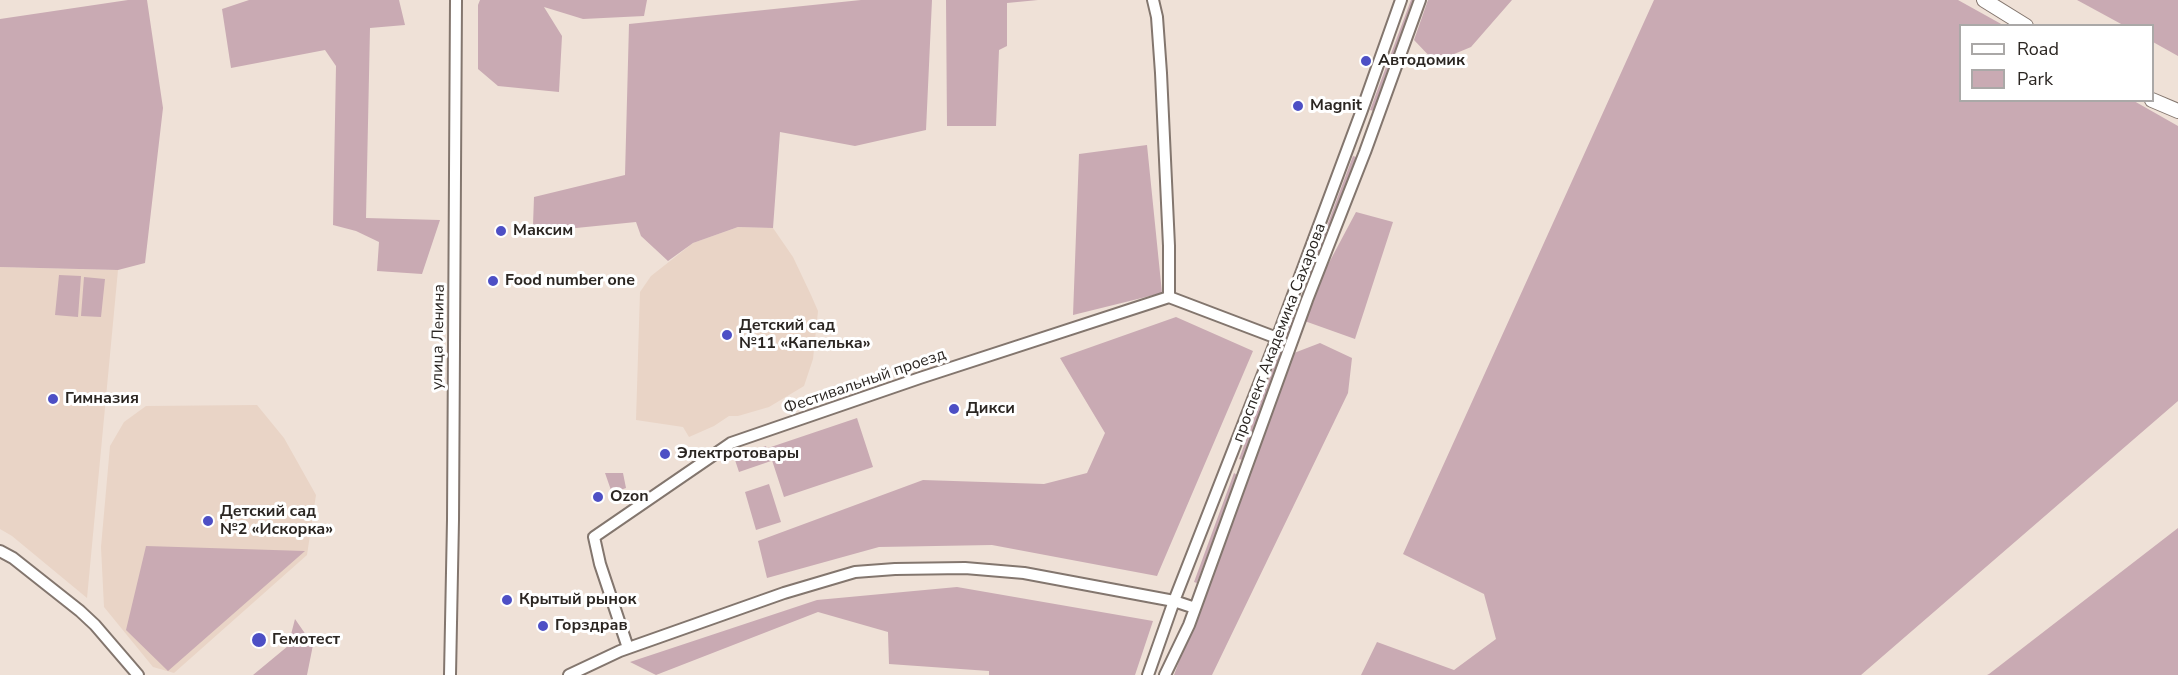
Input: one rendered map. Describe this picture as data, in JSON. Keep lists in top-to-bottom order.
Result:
{
  "streets": {
    "street": ["проспект Академика Сахарова", "улица Ленина", "Фестивальный проезд"]
  },
  "places": [
    "Автодомик",
    "Magnit",
    "Максим",
    "Food number one",
    "Детский сад №11 «Капелька»",
    "Гимназия",
    "Дикси",
    "Электротовары",
    "Ozon",
    "Детcкий сад №2 «Искорка»",
    "Крытый рынок",
    "Горздрав",
    "Гемотест"
  ],
  "legend": ["Road", "Park"]
}
